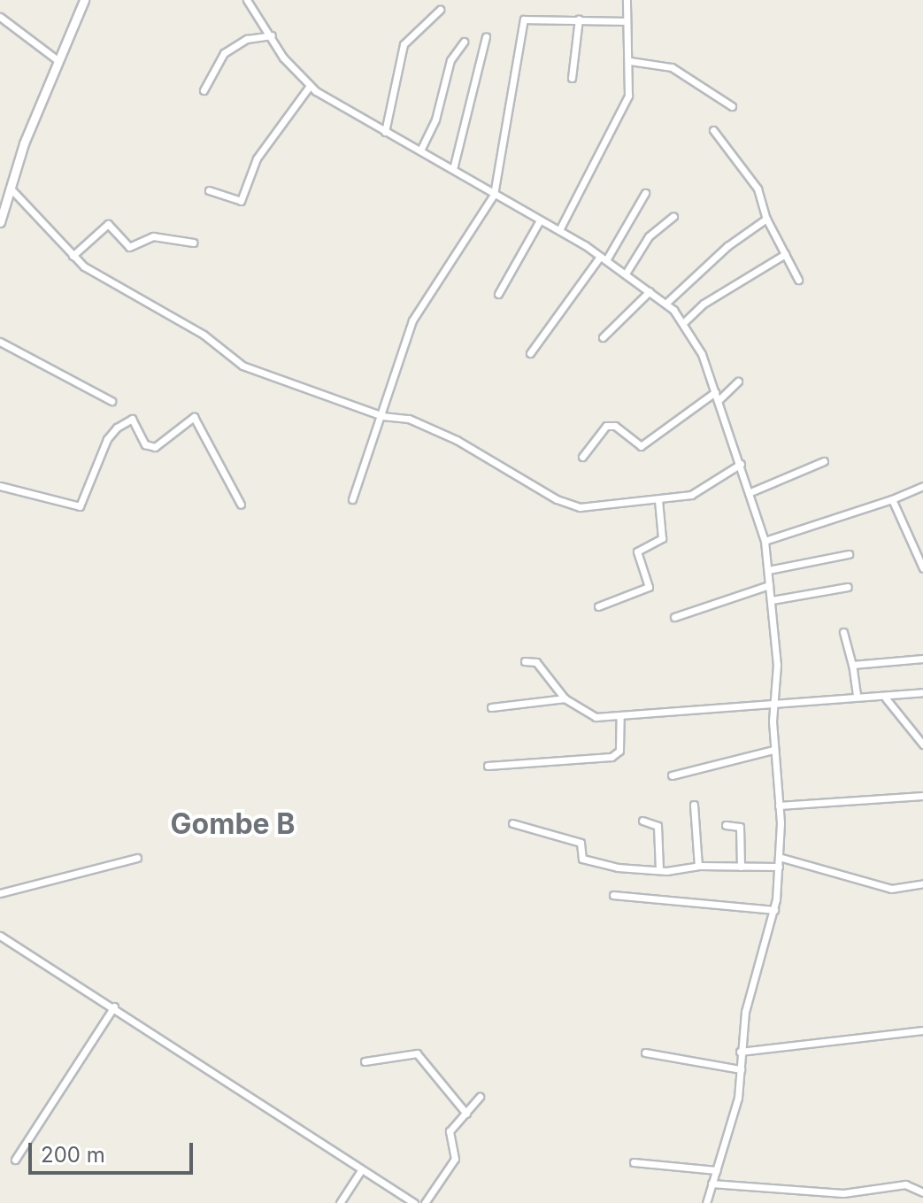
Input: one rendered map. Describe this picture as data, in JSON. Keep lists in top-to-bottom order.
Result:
{
  "districts": ["Gombe B"],
  "scale_bar": "200 m"
}
